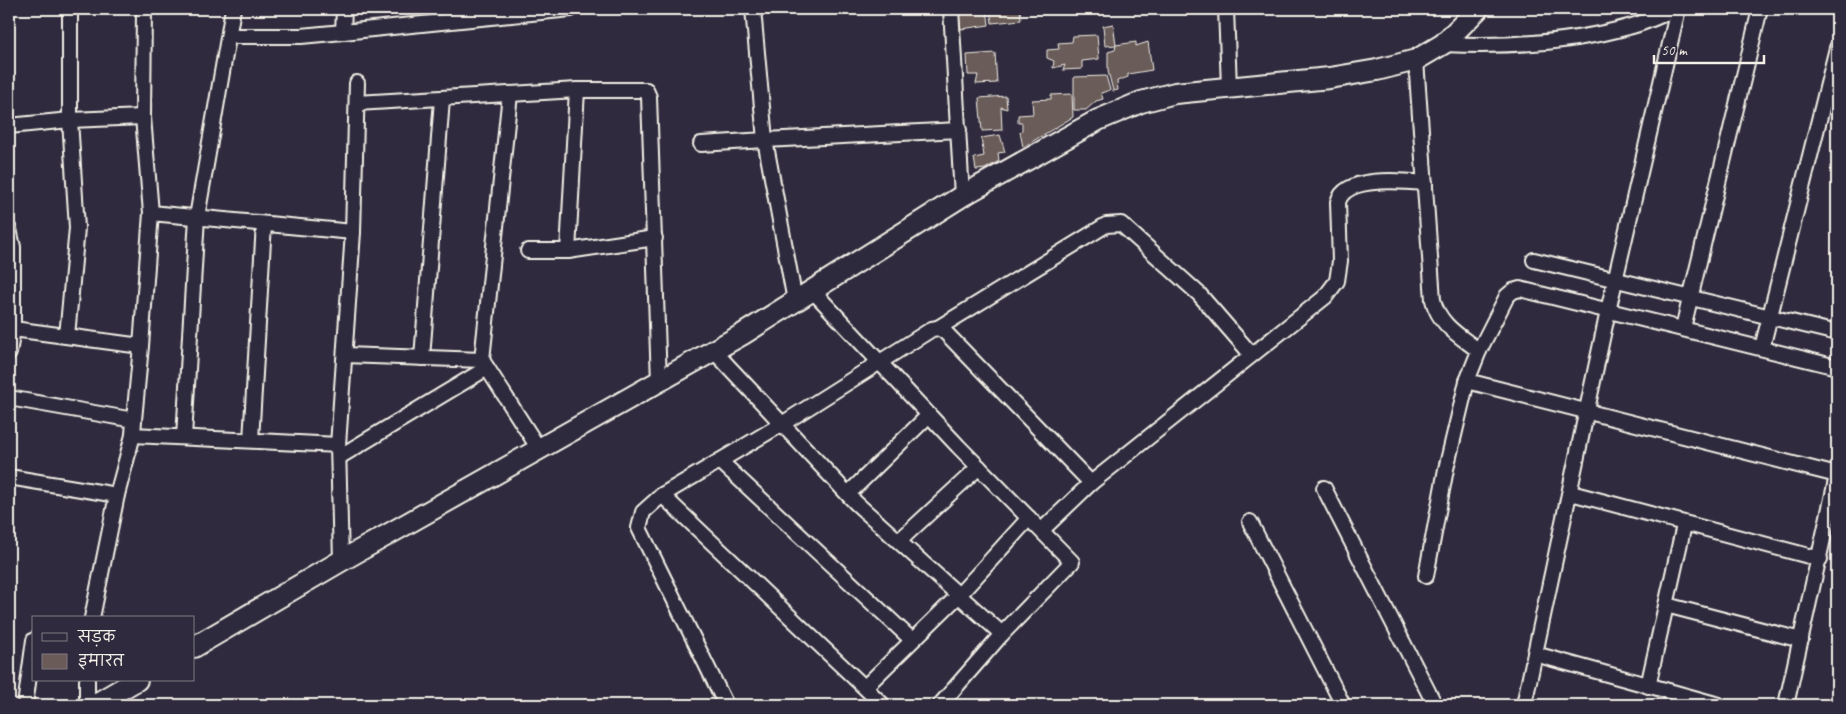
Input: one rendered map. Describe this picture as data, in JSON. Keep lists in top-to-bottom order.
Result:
{
  "legend": ["सड़क", "इमारत"],
  "scale_bar": "50 m"
}
